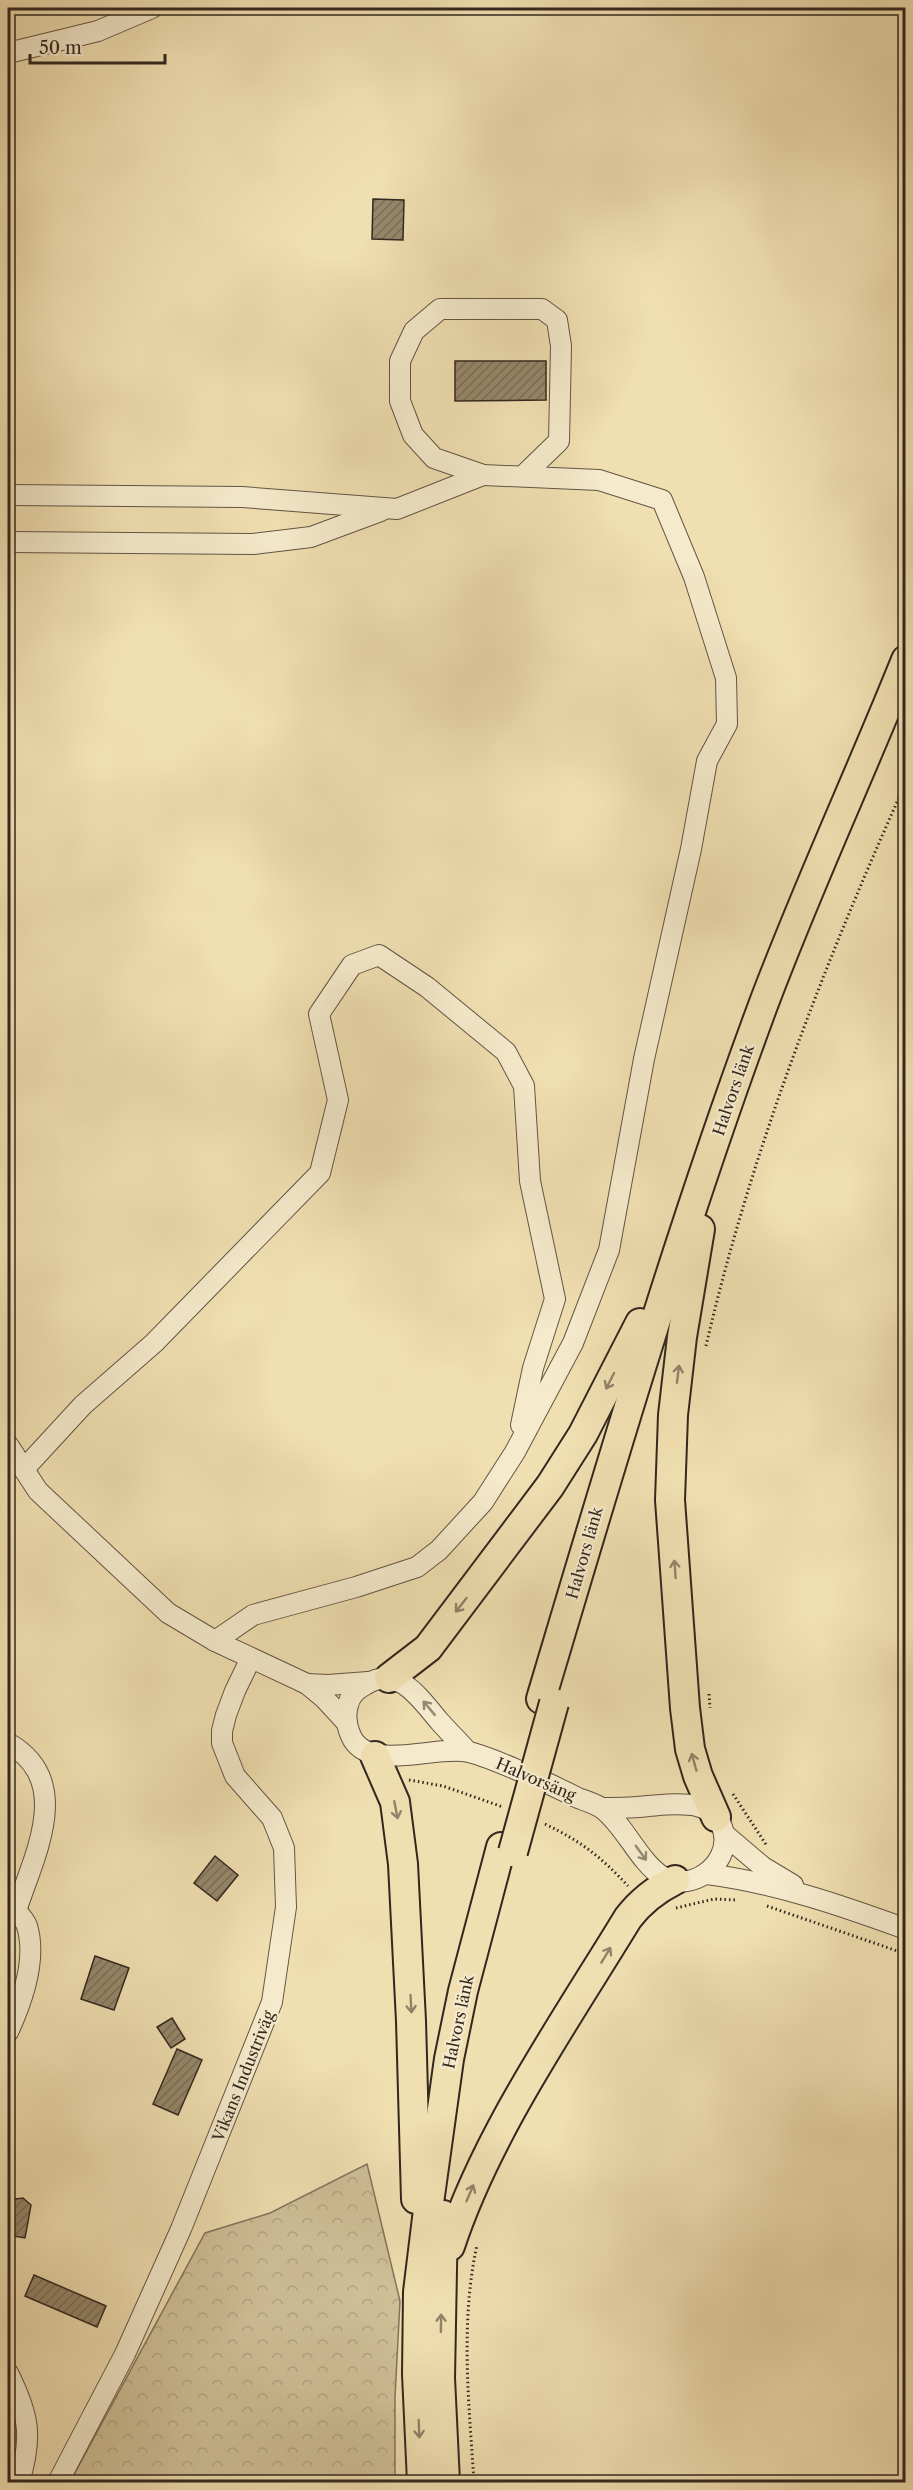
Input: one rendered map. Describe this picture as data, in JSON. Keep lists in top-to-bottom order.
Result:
{
  "streets": {
    "highway": ["Halvors länk"],
    "street": ["Halvorsäng", "Vikans Industriväg"]
  },
  "scale_bar": "50 m"
}
